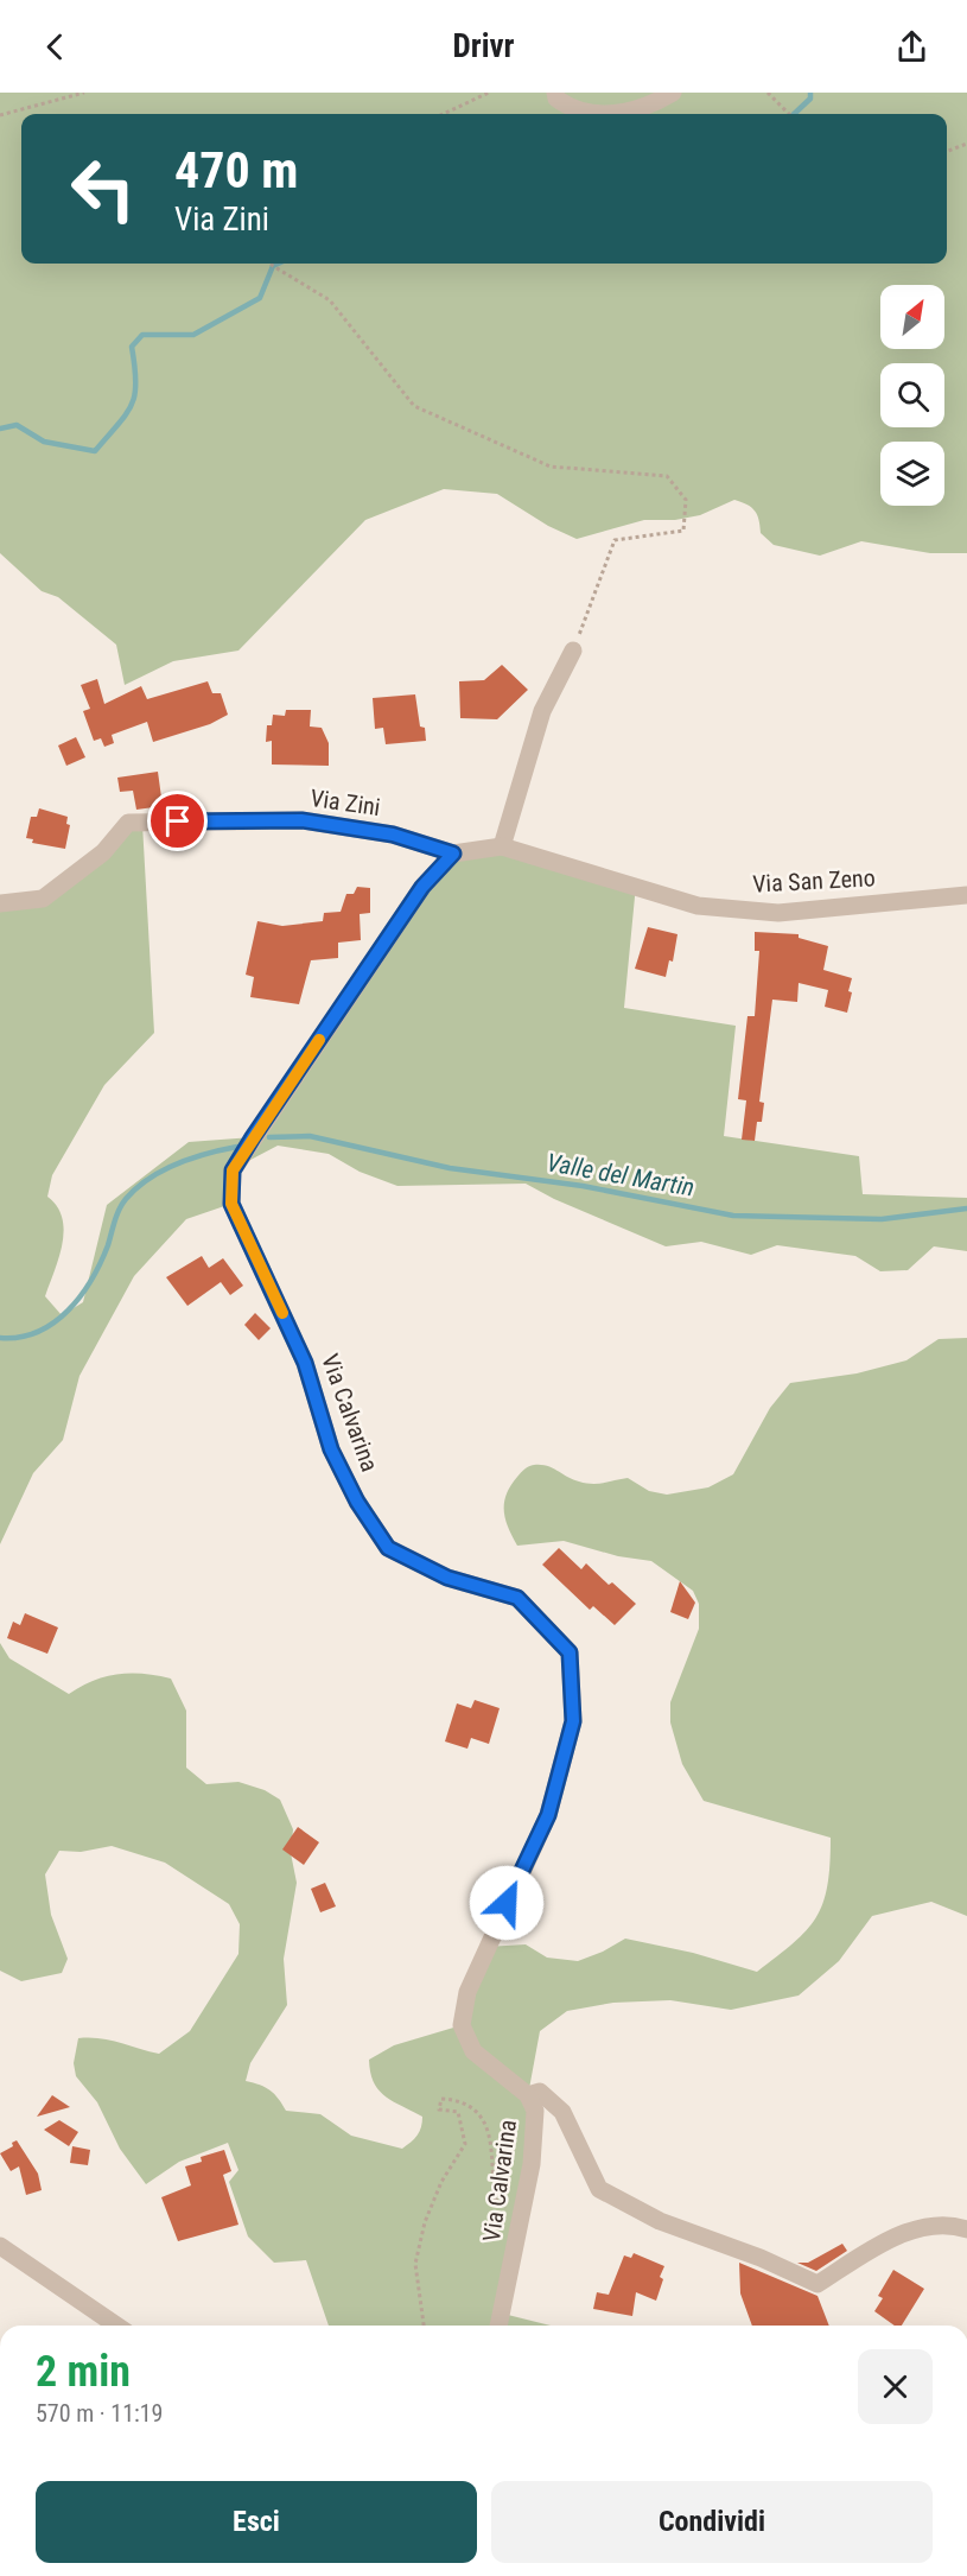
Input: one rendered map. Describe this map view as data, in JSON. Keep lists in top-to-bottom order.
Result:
{
  "streets": {
    "street": ["Via Zini", "Via San Zeno", "Via Calvarina"]
  },
  "crossings": [
    ["Via Zini", "Via Calvarina"]
  ],
  "water": ["Valle del Martin"],
  "north": "top right",
  "page": {
    "header": "Drivr",
    "turn": ["470 m", "Via Zini"],
    "heading": ["2 min", "570 m · 11:19"],
    "buttons": ["Esci", "Condividi"]
  }
}
